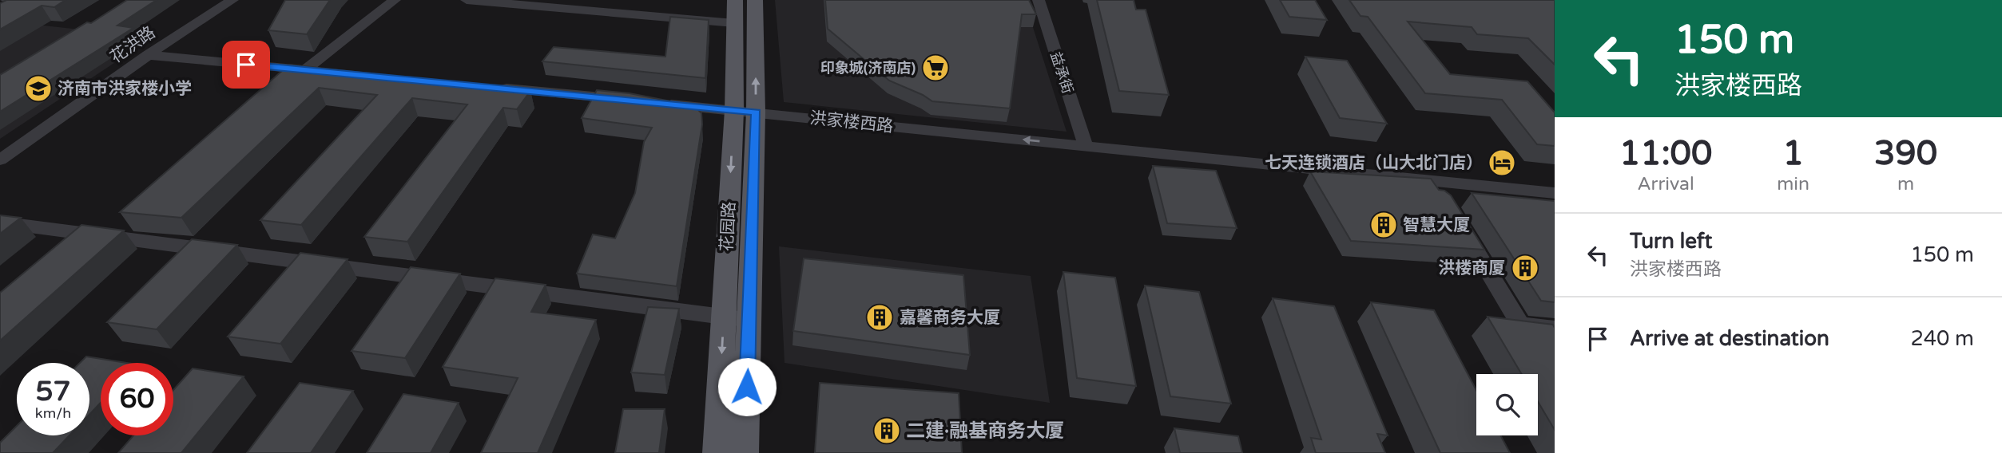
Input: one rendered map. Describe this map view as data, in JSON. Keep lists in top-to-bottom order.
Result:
{
  "streets": {
    "main road": ["花园路"],
    "street": ["花洪路", "益承街", "洪家楼西路"]
  },
  "crossings": [
    ["益承街", "洪家楼西路"],
    ["洪家楼西路", "花园路"]
  ],
  "one_way": ["洪家楼西路"],
  "places": {
    "supermarket": ["印象城(济南店)"],
    "school or university": ["济南市洪家楼小学"],
    "hotel": ["七天连锁酒店（山大北门店）"],
    "building": [
      "智慧大厦",
      "洪楼商厦",
      "嘉馨商务大厦",
      "二建·融基商务大厦"
    ]
  },
  "page": {
    "turn": ["150 m", "洪家楼西路"],
    "eta": [
      "11:00",
      "Arrival",
      "1",
      "min",
      "390",
      "m"
    ],
    "list": [
      {
        "name": "Turn left",
        "note": "洪家楼西路",
        "value": "150 m"
      },
      {
        "name": "Arrive at destination",
        "value": "240 m"
      }
    ],
    "speed": "57 km/h",
    "limit": "60"
  }
}
